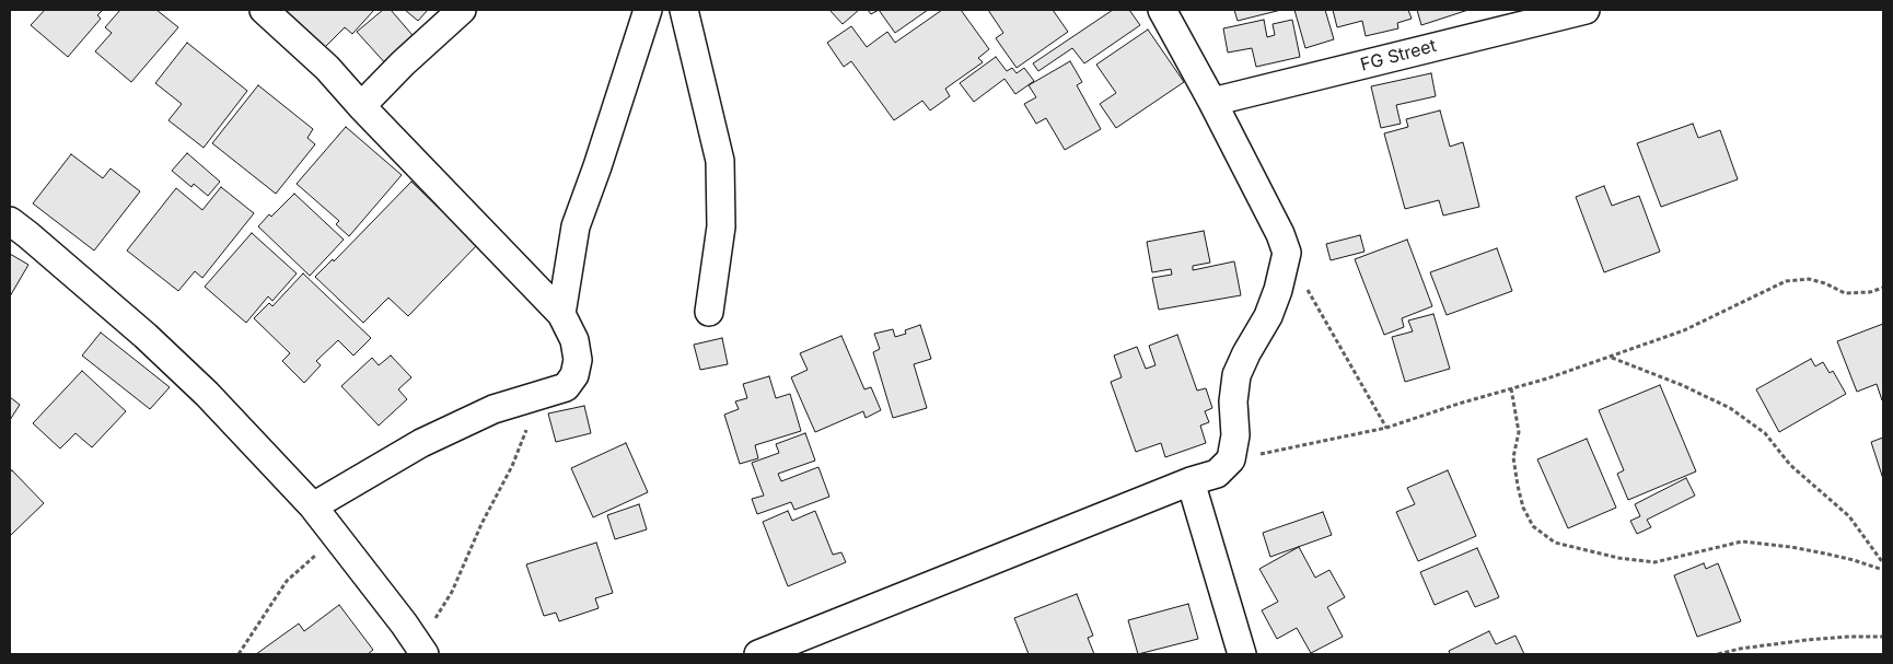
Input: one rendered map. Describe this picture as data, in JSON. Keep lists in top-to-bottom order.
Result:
{
  "streets": {
    "street": ["FG Street"]
  }
}
